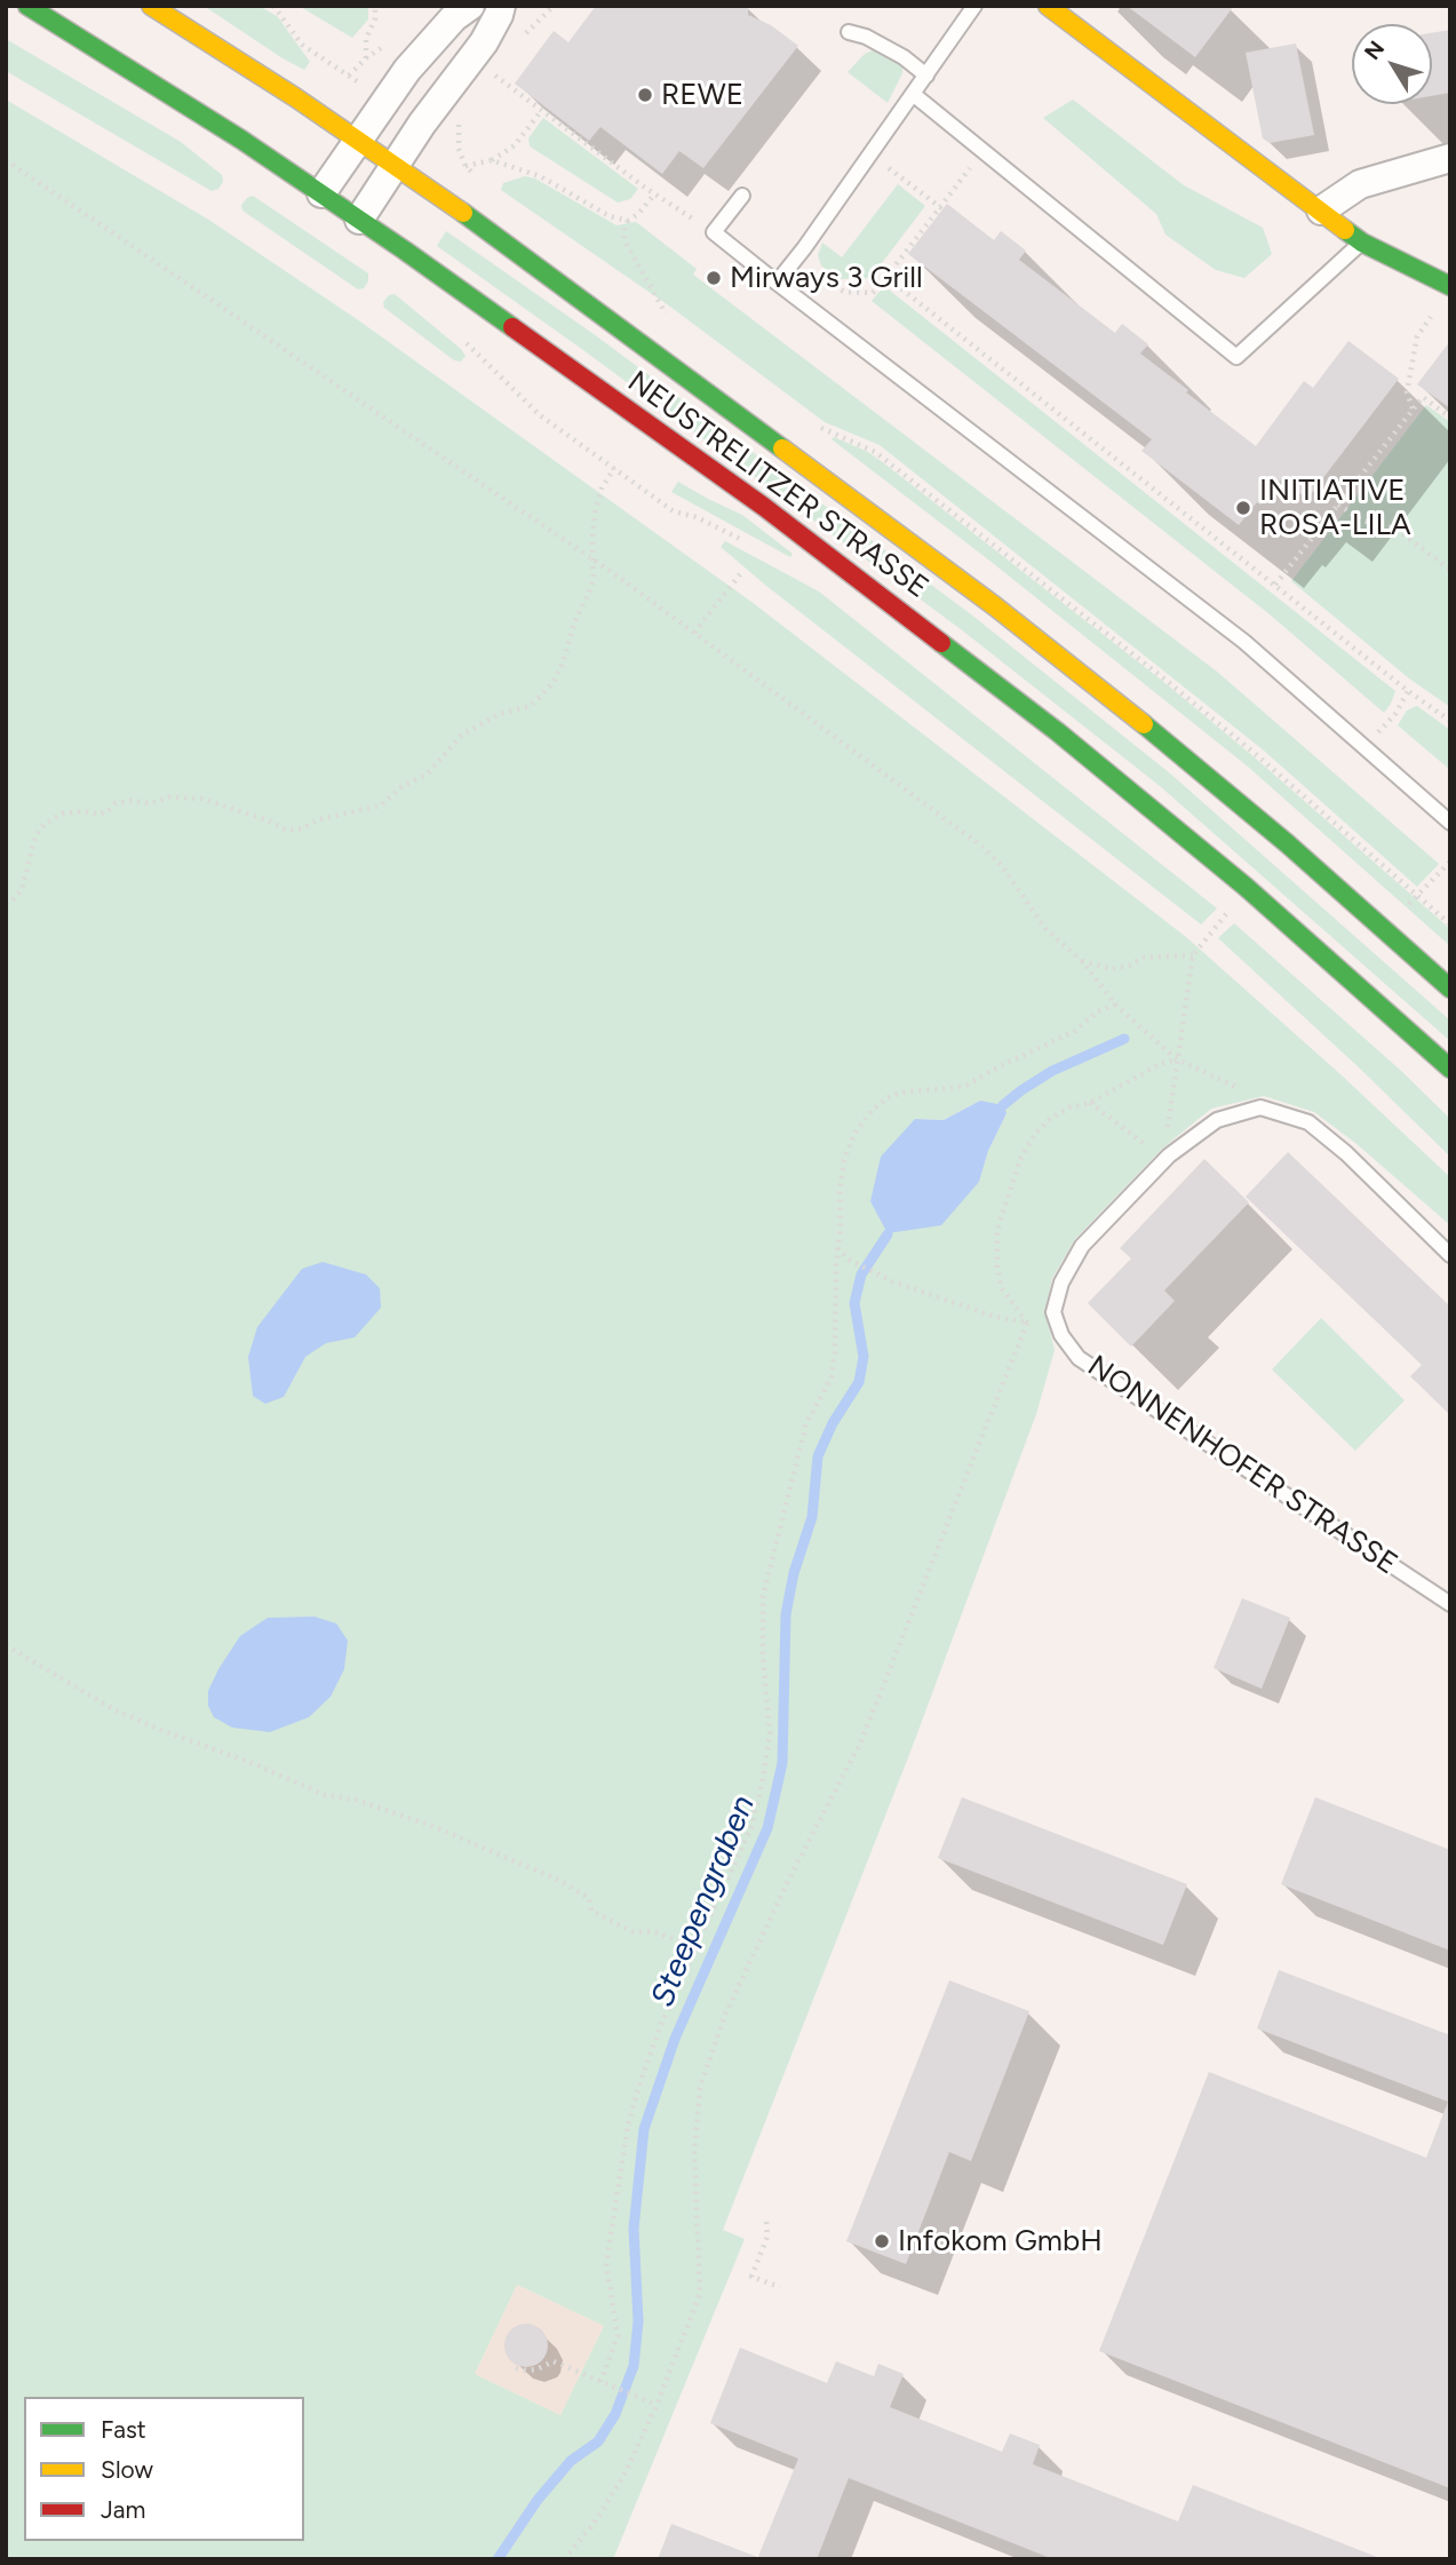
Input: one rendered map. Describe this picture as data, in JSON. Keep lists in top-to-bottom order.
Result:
{
  "streets": {
    "main road": ["NEUSTRELITZER STRASSE"],
    "lane": ["NONNENHOFER STRASSE"]
  },
  "water": ["Steepengraben"],
  "places": [
    "REWE",
    "Mirways 3 Grill",
    "INITIATIVE ROSA-LILA",
    "Infokom GmbH"
  ],
  "legend": ["Fast", "Slow", "Jam"],
  "north": "top left"
}
